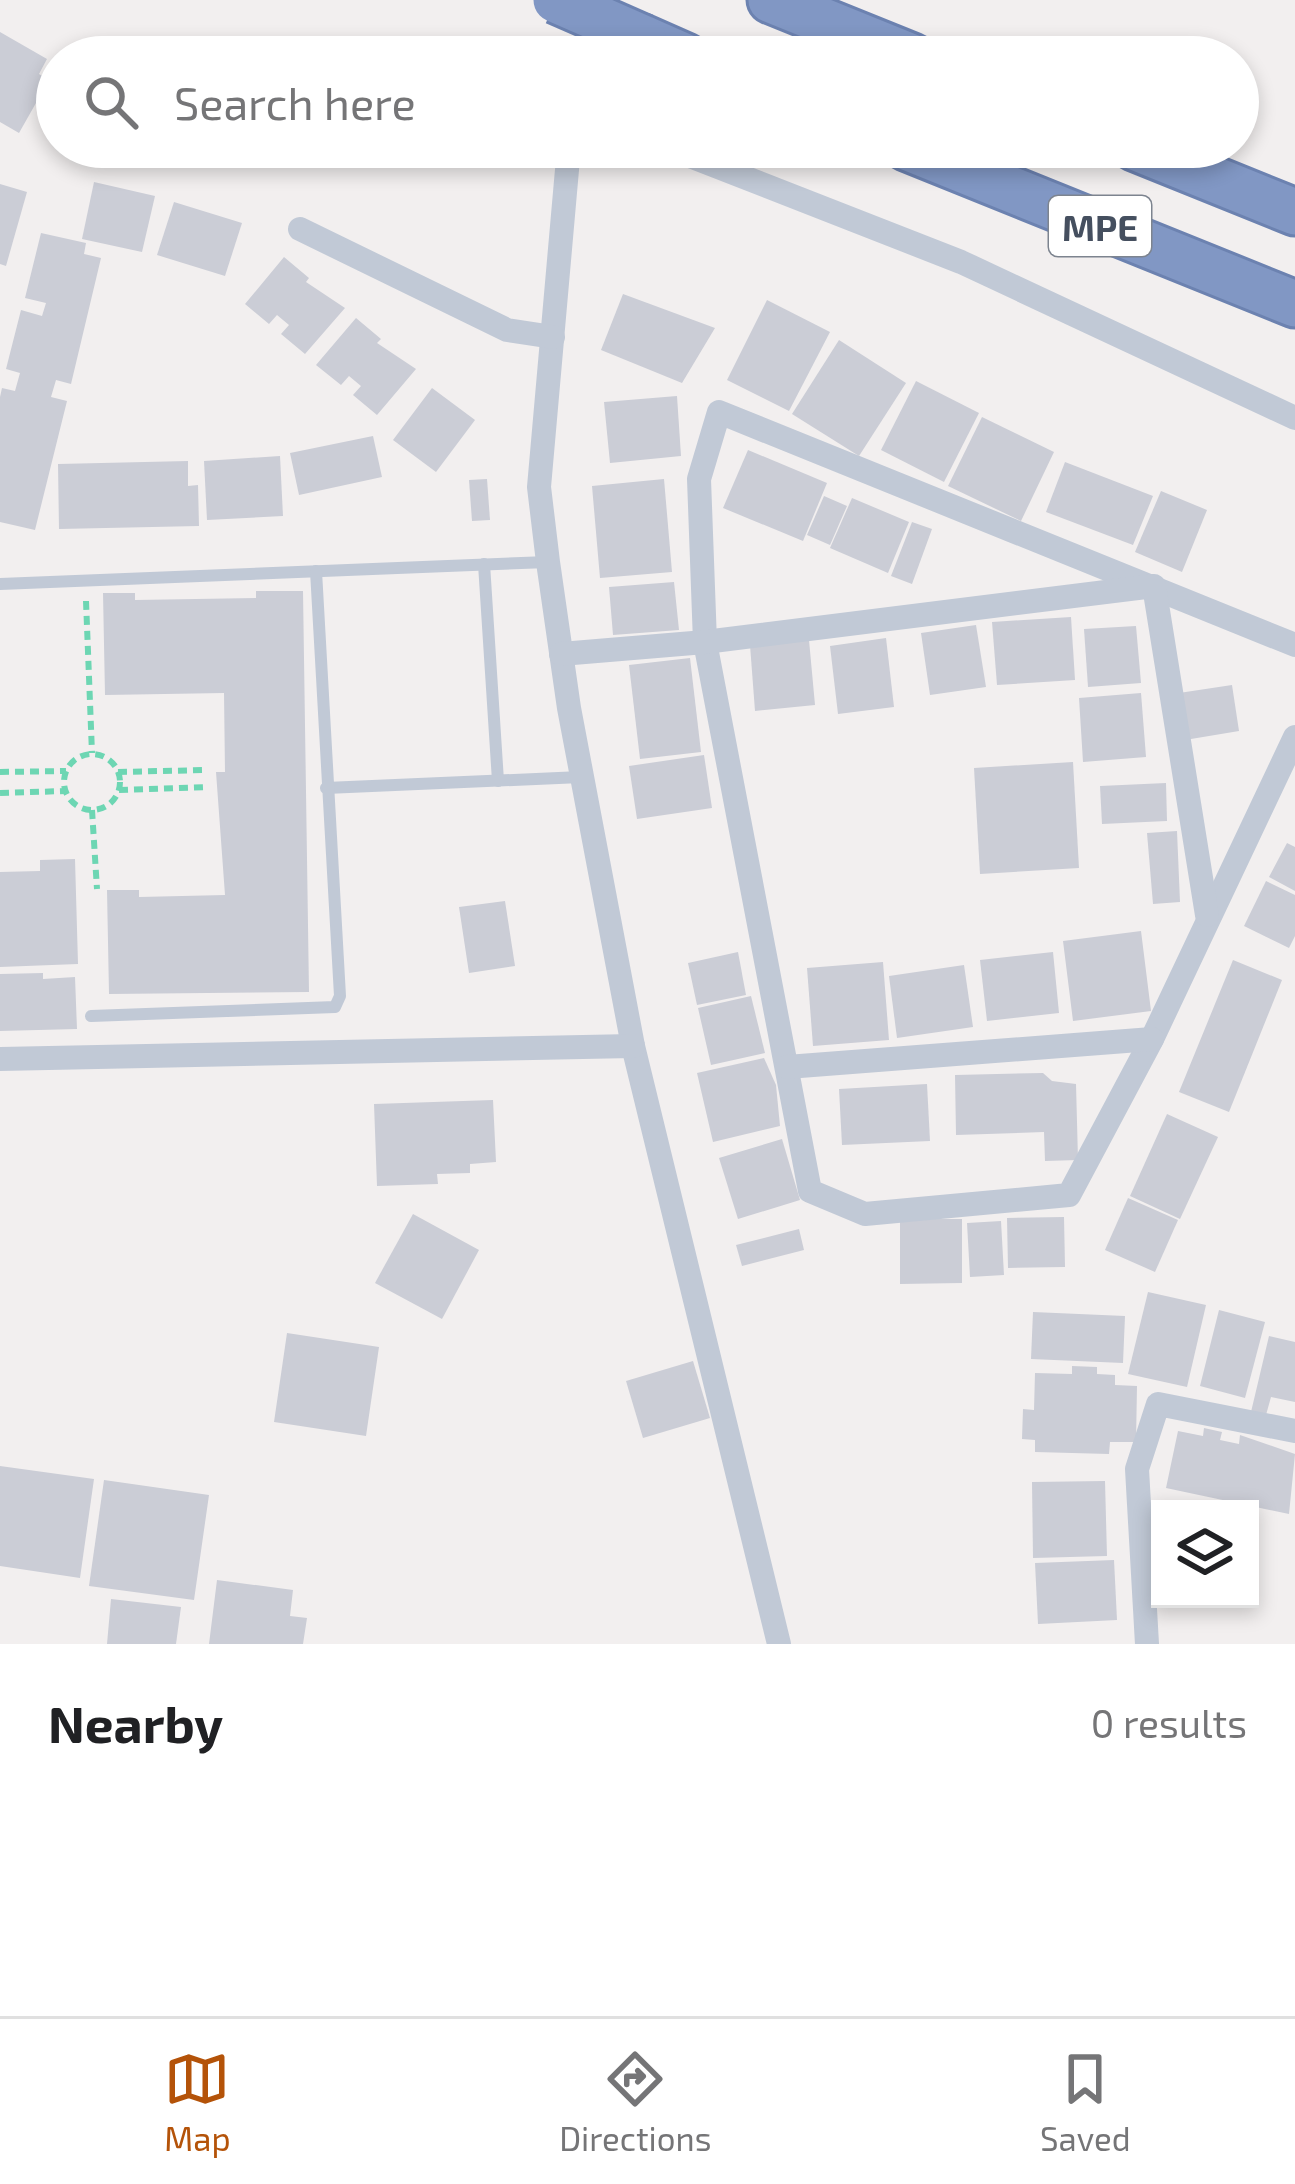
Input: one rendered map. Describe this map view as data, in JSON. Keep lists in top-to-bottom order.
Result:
{
  "streets": {
    "highway": ["MPE"]
  },
  "page": {
    "search": "Search here",
    "heading": ["Nearby", "0 results"],
    "nav": ["Map", "Directions", "Saved"]
  }
}
